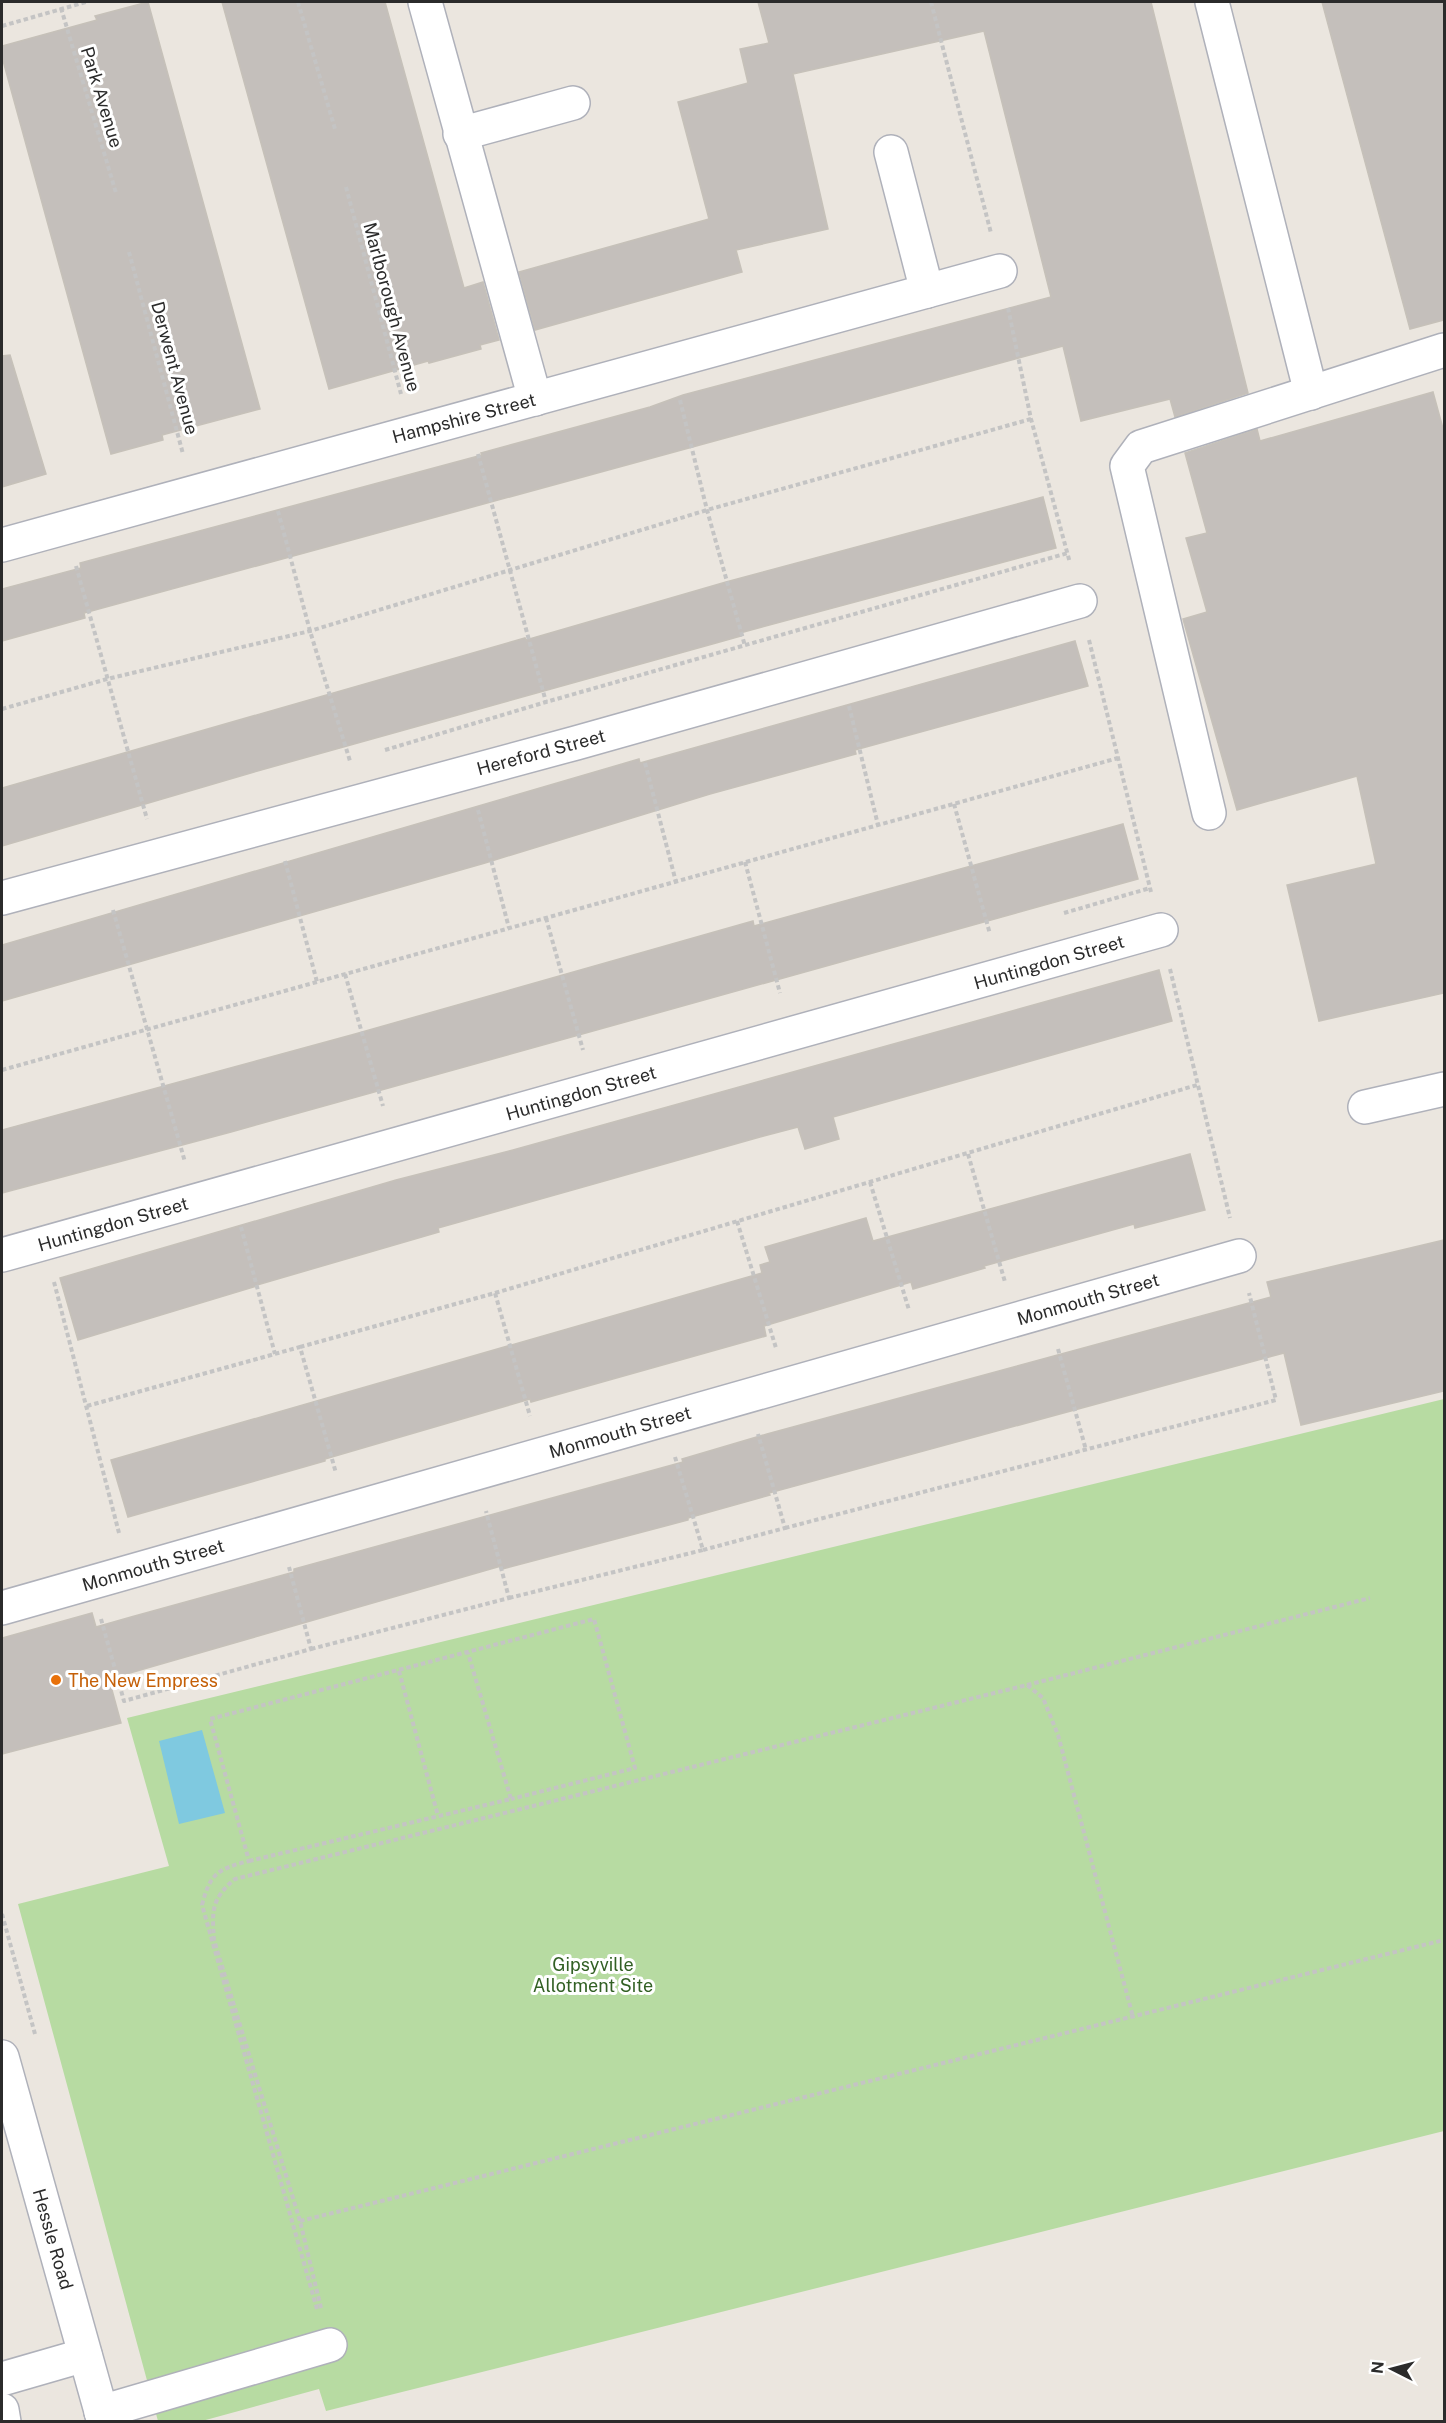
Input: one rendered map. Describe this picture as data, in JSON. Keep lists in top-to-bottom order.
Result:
{
  "streets": {
    "street": [
      "Hampshire Street",
      "Hereford Street",
      "Huntingdon Street",
      "Monmouth Street",
      "Hessle Road"
    ],
    "path": ["Park Avenue", "Marlborough Avenue", "Derwent Avenue"]
  },
  "crossings": [
    ["Marlborough Avenue", "Hampshire Street"],
    ["Derwent Avenue", "Hampshire Street"]
  ],
  "parks": ["Gipsyville Allotment Site"],
  "places": ["The New Empress"],
  "north": "left"
}
